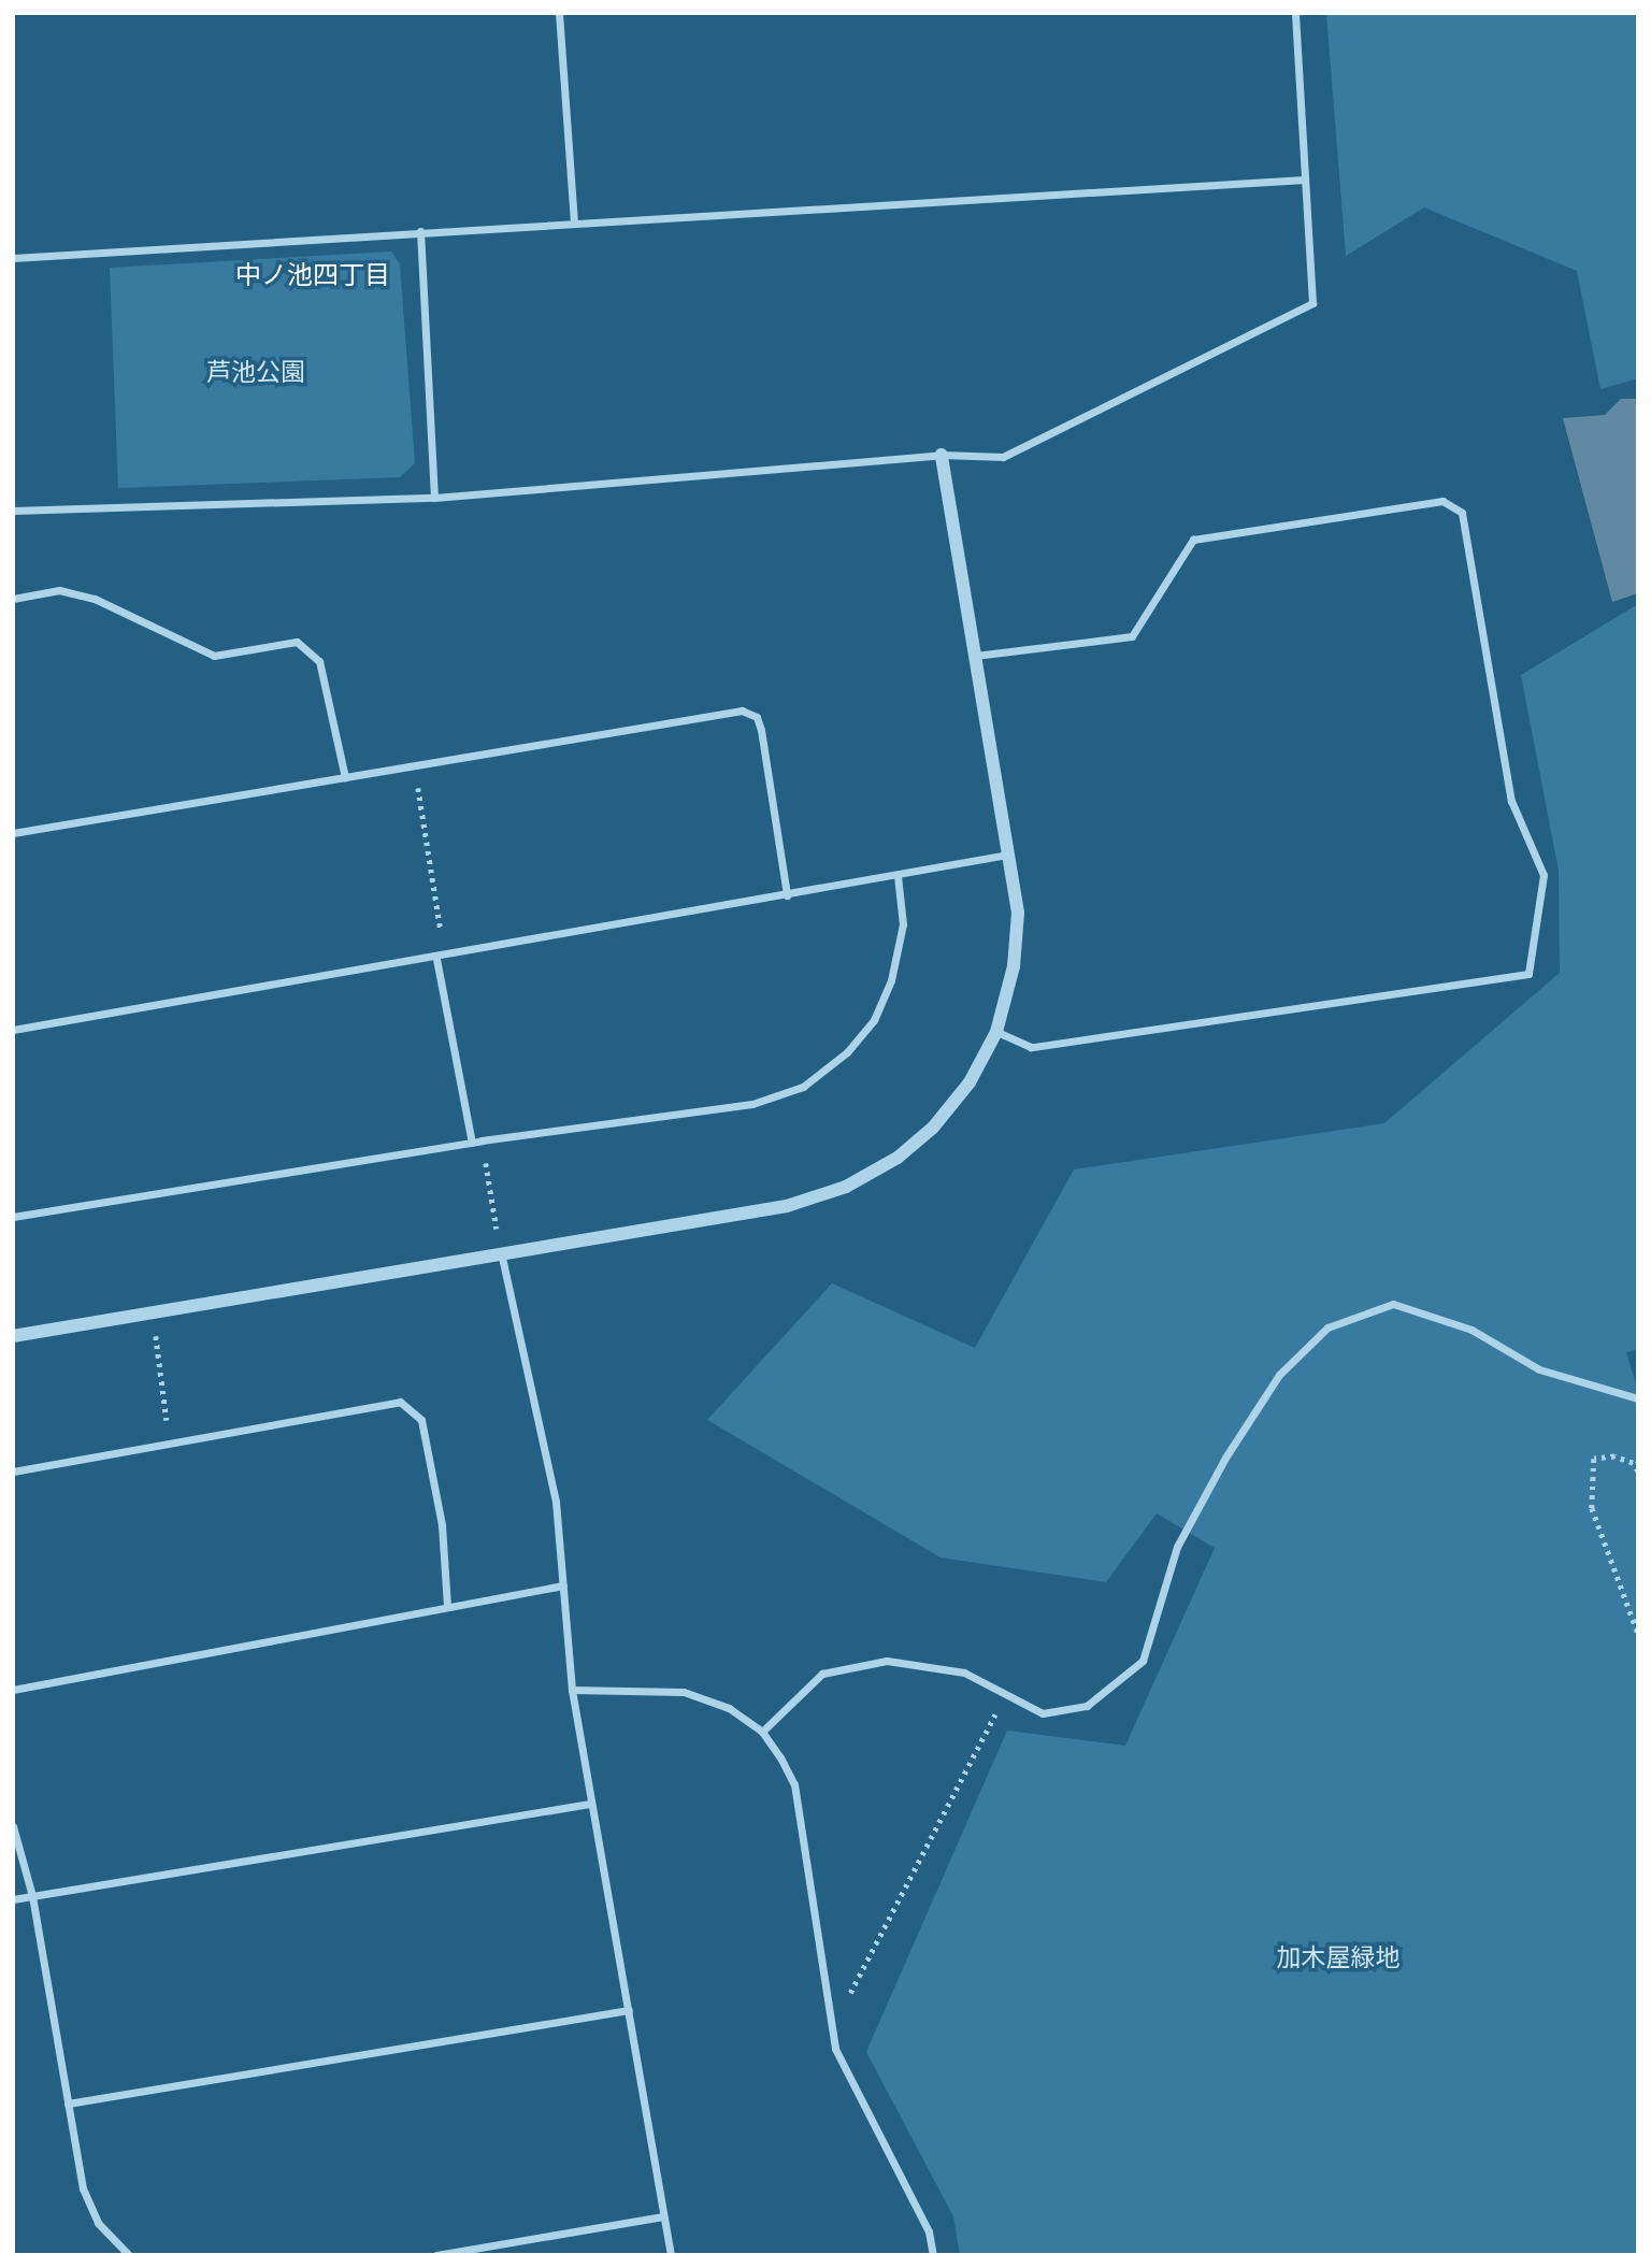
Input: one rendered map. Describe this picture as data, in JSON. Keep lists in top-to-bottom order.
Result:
{
  "districts": ["中ノ池四丁目"],
  "parks": ["芦池公園", "加木屋緑地"]
}
